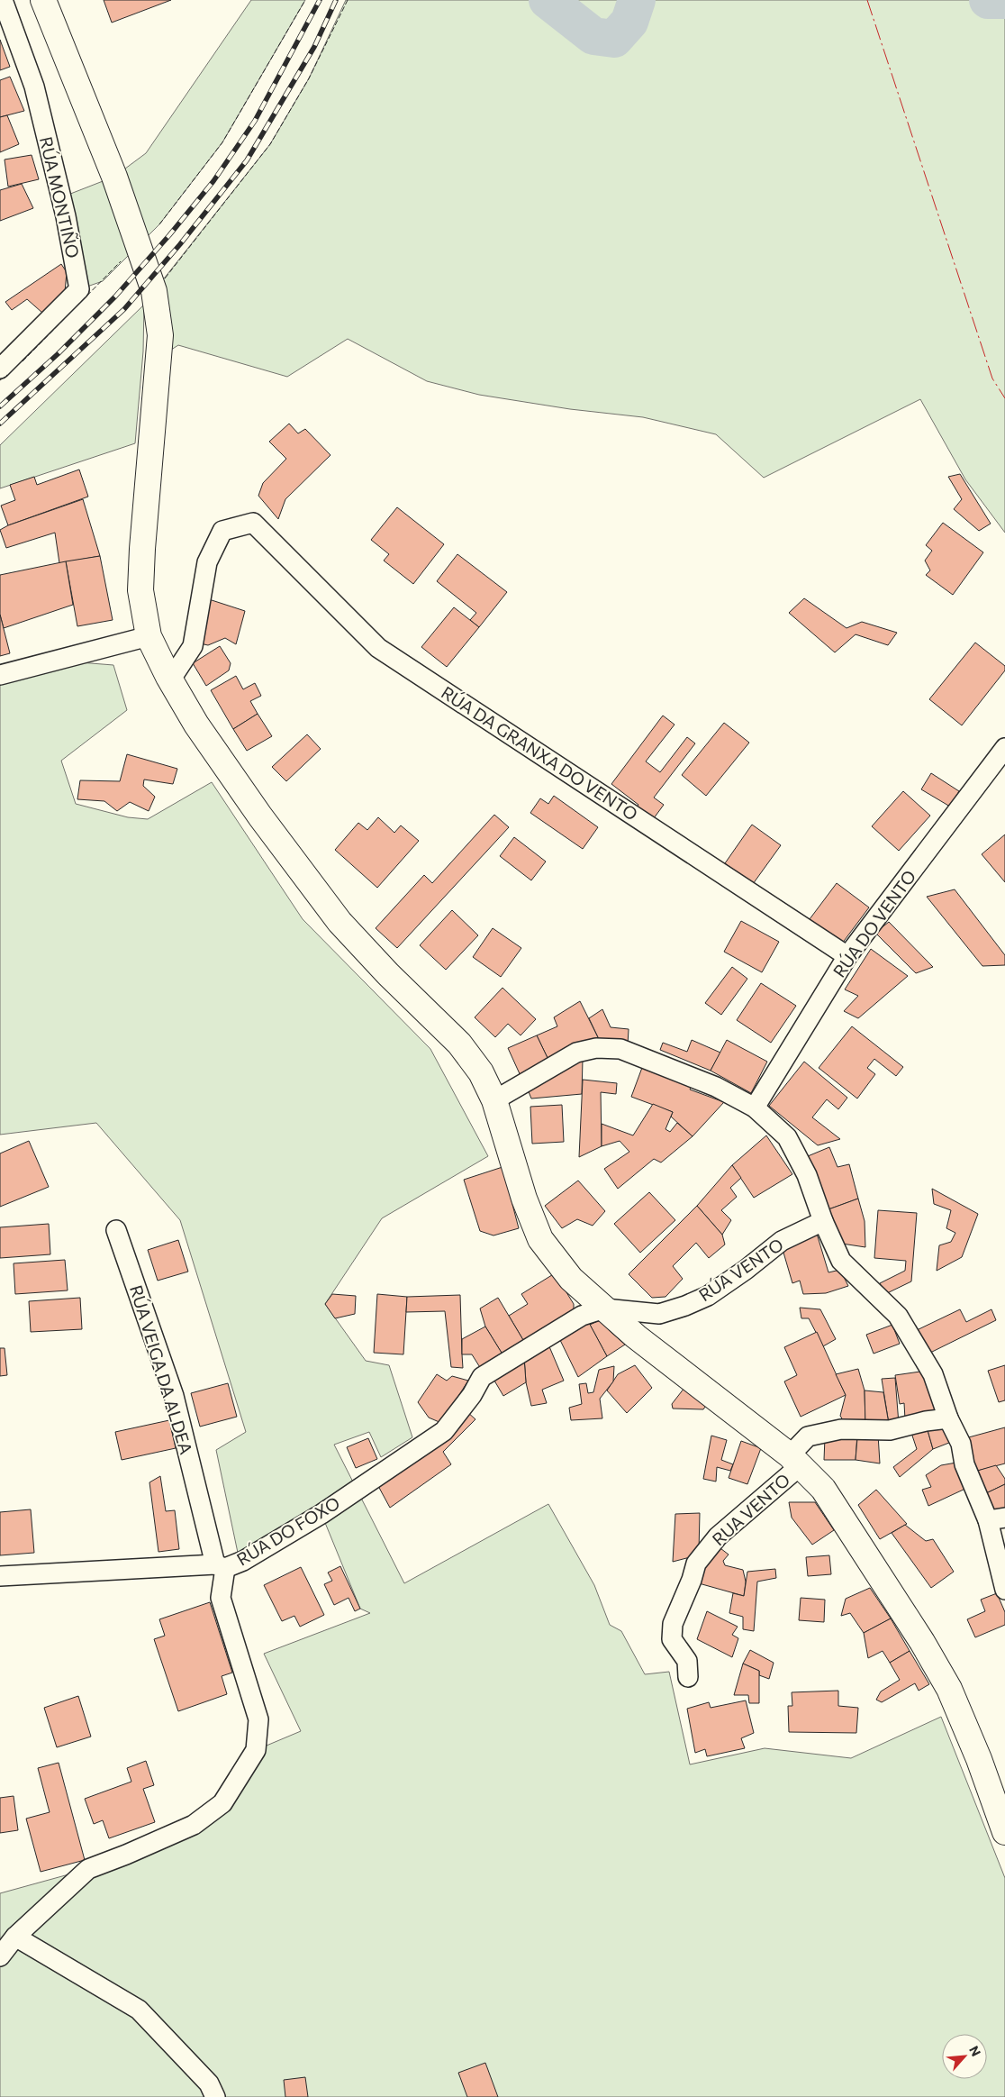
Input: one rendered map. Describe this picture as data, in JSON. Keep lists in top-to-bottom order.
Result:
{
  "streets": {
    "street": [
      "RÚA MONTIÑO",
      "RÚA DA GRANXA DO VENTO",
      "RÚA DO VENTO",
      "RÚA VENTO",
      "RÚA VEIGA DA ALDEA",
      "RUA VENTO",
      "RÚA DO FOXO"
    ]
  },
  "crossings": [
    ["RÚA DA GRANXA DO VENTO", "RÚA DO VENTO"],
    ["RÚA VENTO", "RÚA DO FOXO"],
    ["RÚA VEIGA DA ALDEA", "RÚA DO FOXO"]
  ],
  "north": "top right"
}
